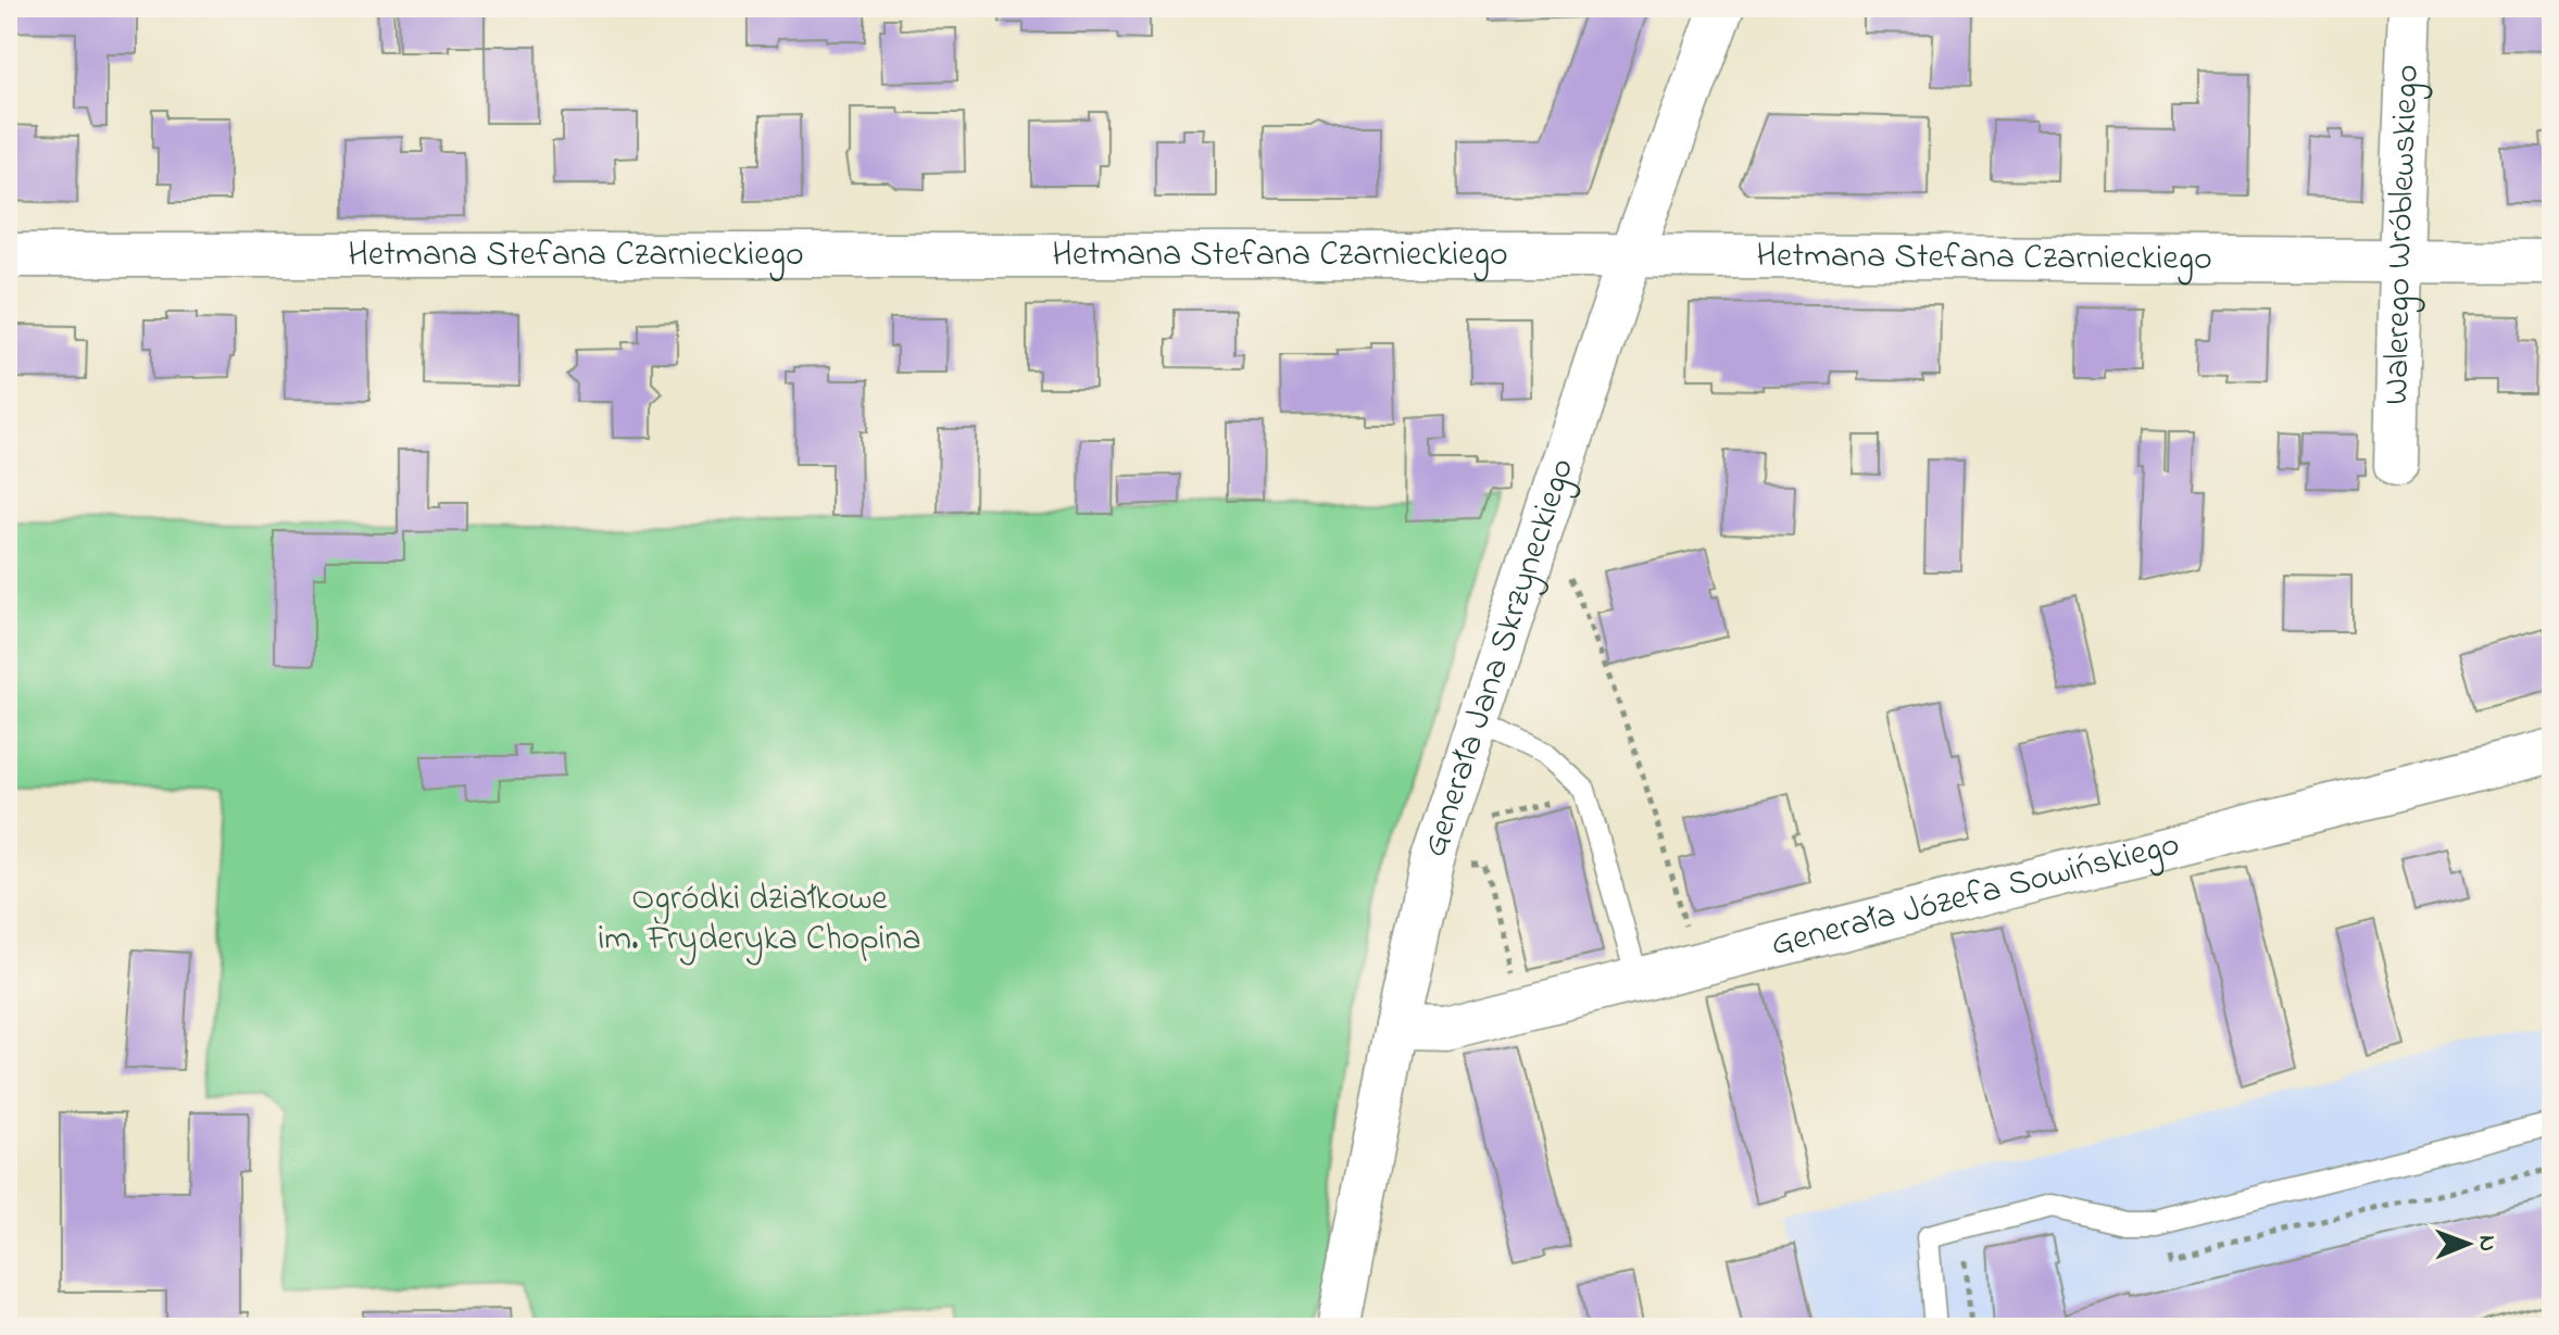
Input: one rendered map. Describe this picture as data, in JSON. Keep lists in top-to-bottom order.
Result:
{
  "streets": {
    "street": [
      "Walerego Wróblewskiego",
      "Hetmana Stefana Czarnieckiego",
      "Generała Jana Skrzyneckiego",
      "Generała Józefa Sowińskiego"
    ]
  },
  "crossings": [
    ["Walerego Wróblewskiego", "Hetmana Stefana Czarnieckiego"],
    ["Hetmana Stefana Czarnieckiego", "Generała Jana Skrzyneckiego"],
    ["Generała Jana Skrzyneckiego", "Generała Józefa Sowińskiego"]
  ],
  "parks": ["Ogródki działkowe im. Fryderyka Chopina"],
  "north": "right"
}
